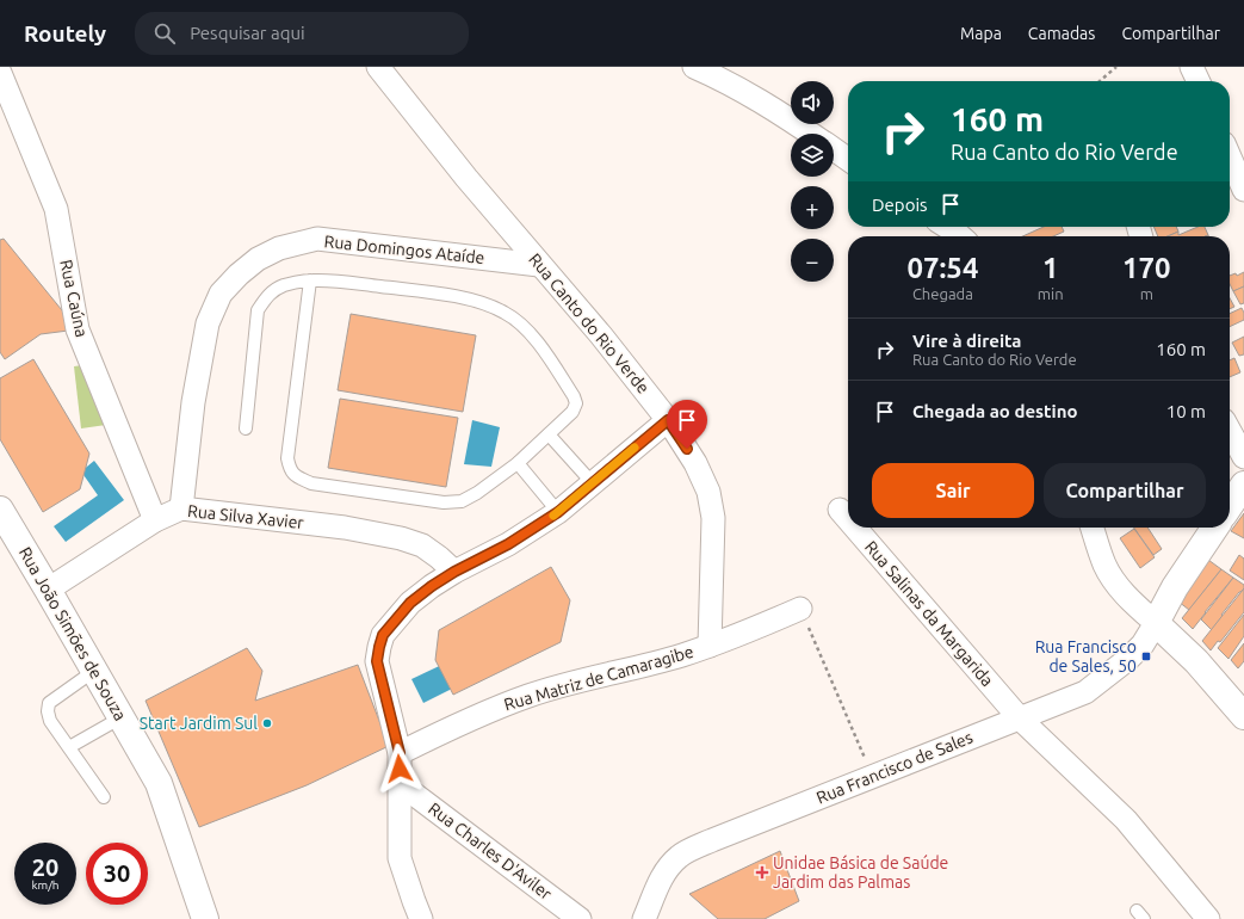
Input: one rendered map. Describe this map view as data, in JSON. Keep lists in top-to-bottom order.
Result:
{
  "streets": {
    "street": [
      "Rua Domingos Ataíde",
      "Rua Caúna",
      "Rua Canto do Rio Verde",
      "Rua Silva Xavier",
      "Rua Salinas da Margarida",
      "Rua João Simões de Souza",
      "Rua Matriz de Camaragibe",
      "Rua Francisco de Sales",
      "Rua Charles D'Aviler"
    ]
  },
  "crossings": [
    ["Rua Domingos Ataíde", "Rua Canto do Rio Verde"],
    ["Rua Domingos Ataíde", "Rua Silva Xavier"],
    ["Rua Caúna", "Rua Silva Xavier"],
    ["Rua Canto do Rio Verde", "Rua Matriz de Camaragibe"],
    ["Rua Silva Xavier", "Rua João Simões de Souza"],
    ["Rua Salinas da Margarida", "Rua Francisco de Sales"]
  ],
  "places": {
    "transit": ["Rua Francisco de Sales, 50"],
    "other": ["Start Jardim Sul"],
    "health": ["Unidae Básica de Saúde Jardim das Palmas"]
  },
  "page": {
    "header": "Routely",
    "search": "Pesquisar aqui",
    "nav": ["Mapa", "Camadas", "Compartilhar"],
    "map_buttons": ["+", "−"],
    "turn": ["160 m", "Rua Canto do Rio Verde"],
    "then": "Depois",
    "eta": [
      "07:54",
      "Chegada",
      "1",
      "min",
      "170",
      "m"
    ],
    "list": [
      {
        "name": "Vire à direita",
        "note": "Rua Canto do Rio Verde",
        "value": "160 m"
      },
      {
        "name": "Chegada ao destino",
        "value": "10 m"
      }
    ],
    "buttons": ["Sair", "Compartilhar"],
    "speed": "20 km/h",
    "limit": "30"
  }
}
